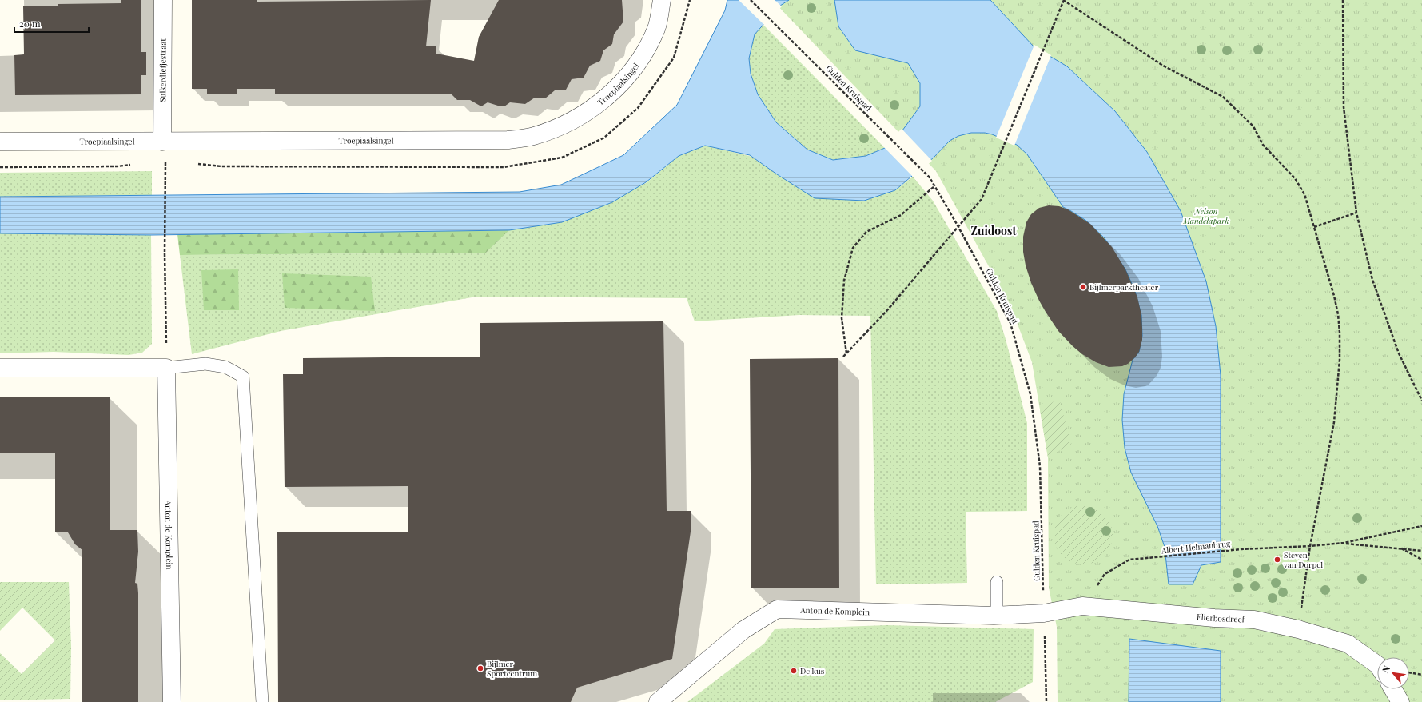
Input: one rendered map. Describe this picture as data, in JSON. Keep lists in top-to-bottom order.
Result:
{
  "streets": {
    "street": [
      "Suikerdiefjestraat",
      "Troepiaalsingel",
      "Anton de Komplein",
      "Flierbosdreef"
    ],
    "path": ["Gulden Kruispad", "Albert Helmanbrug"]
  },
  "crossings": [
    ["Suikerdiefjestraat", "Troepiaalsingel"],
    ["Gulden Kruispad", "Anton de Komplein"],
    ["Gulden Kruispad", "Flierbosdreef"],
    ["Anton de Komplein", "Flierbosdreef"],
    ["Albert Helmanbrug", "Flierbosdreef"]
  ],
  "districts": ["Zuidoost"],
  "parks": ["Nelson Mandelapark"],
  "places": [
    "Bijlmerparktheater",
    "Steven van Dorpel",
    "Bijlmer Sportcentrum",
    "De kus"
  ],
  "scale_bar": "20 m",
  "north": "top left"
}
